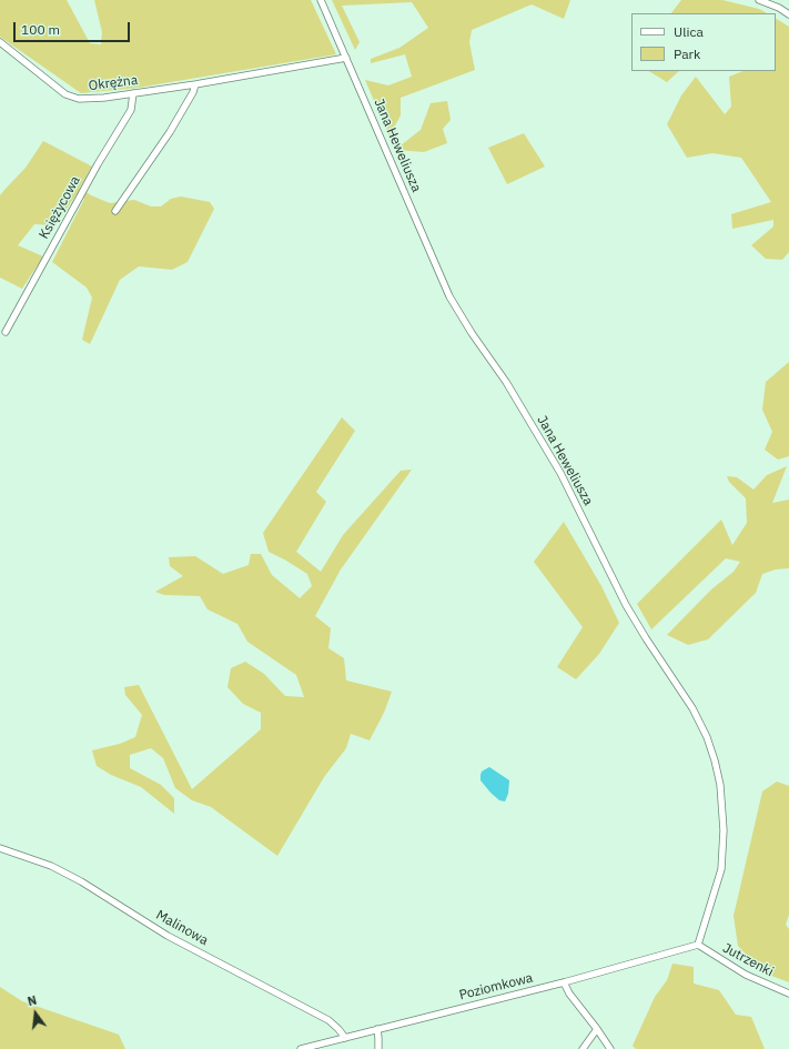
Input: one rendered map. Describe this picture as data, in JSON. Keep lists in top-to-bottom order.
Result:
{
  "streets": {
    "street": [
      "Okrężna",
      "Jana Heweliusza",
      "Księżycowa",
      "Malinowa",
      "Jutrzenki",
      "Poziomkowa"
    ]
  },
  "crossings": [
    ["Okrężna", "Jana Heweliusza"],
    ["Okrężna", "Księżycowa"],
    ["Jana Heweliusza", "Jutrzenki"],
    ["Jana Heweliusza", "Poziomkowa"],
    ["Malinowa", "Poziomkowa"],
    ["Jutrzenki", "Poziomkowa"]
  ],
  "legend": ["Ulica", "Park"],
  "scale_bar": "100 m",
  "north": "top"
}
